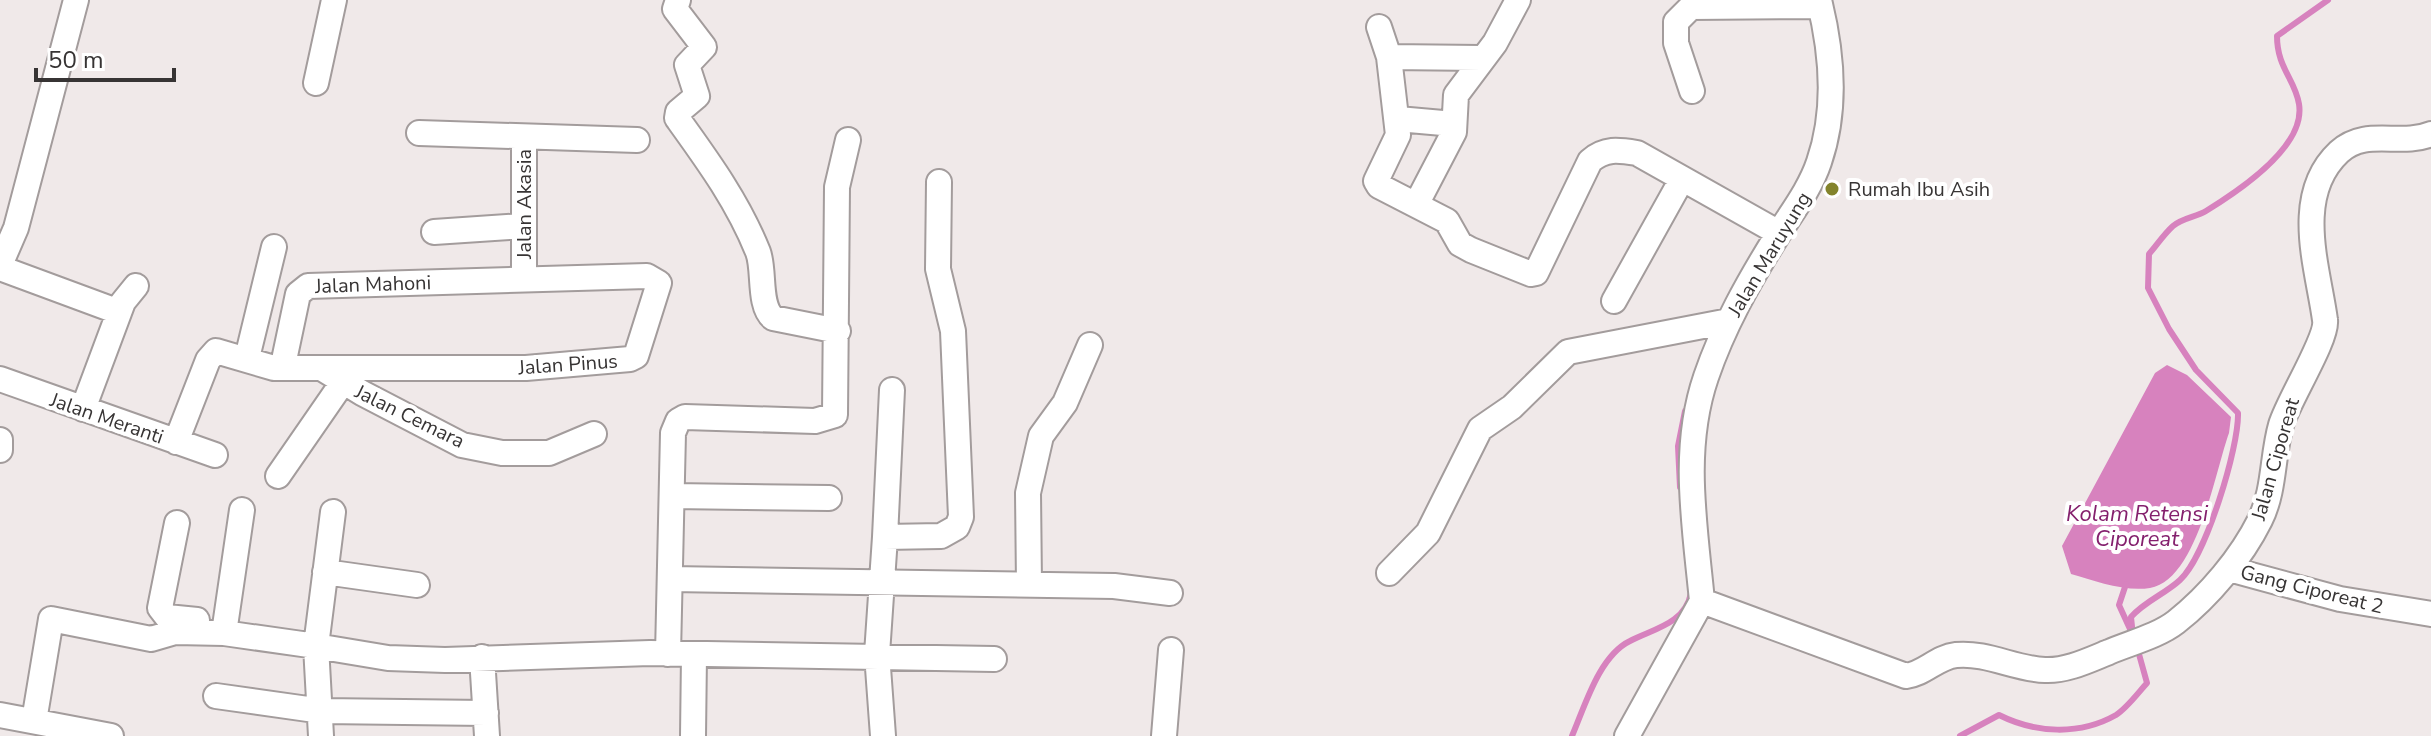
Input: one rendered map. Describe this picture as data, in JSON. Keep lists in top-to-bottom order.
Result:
{
  "streets": {
    "street": [
      "Jalan Akasia",
      "Jalan Maruyung",
      "Jalan Mahoni",
      "Jalan Pinus",
      "Jalan Cemara",
      "Jalan Meranti",
      "Jalan Ciporeat",
      "Gang Ciporeat 2"
    ]
  },
  "crossings": [
    ["Jalan Akasia", "Jalan Mahoni"],
    ["Jalan Akasia", "Jalan Pinus"],
    ["Jalan Maruyung", "Jalan Ciporeat"],
    ["Jalan Mahoni", "Jalan Pinus"],
    ["Jalan Pinus", "Jalan Cemara"],
    ["Jalan Pinus", "Jalan Meranti"],
    ["Jalan Ciporeat", "Gang Ciporeat 2"]
  ],
  "water": ["Kolam Retensi Ciporeat"],
  "places": ["Rumah Ibu Asih"],
  "scale_bar": "50 m"
}
